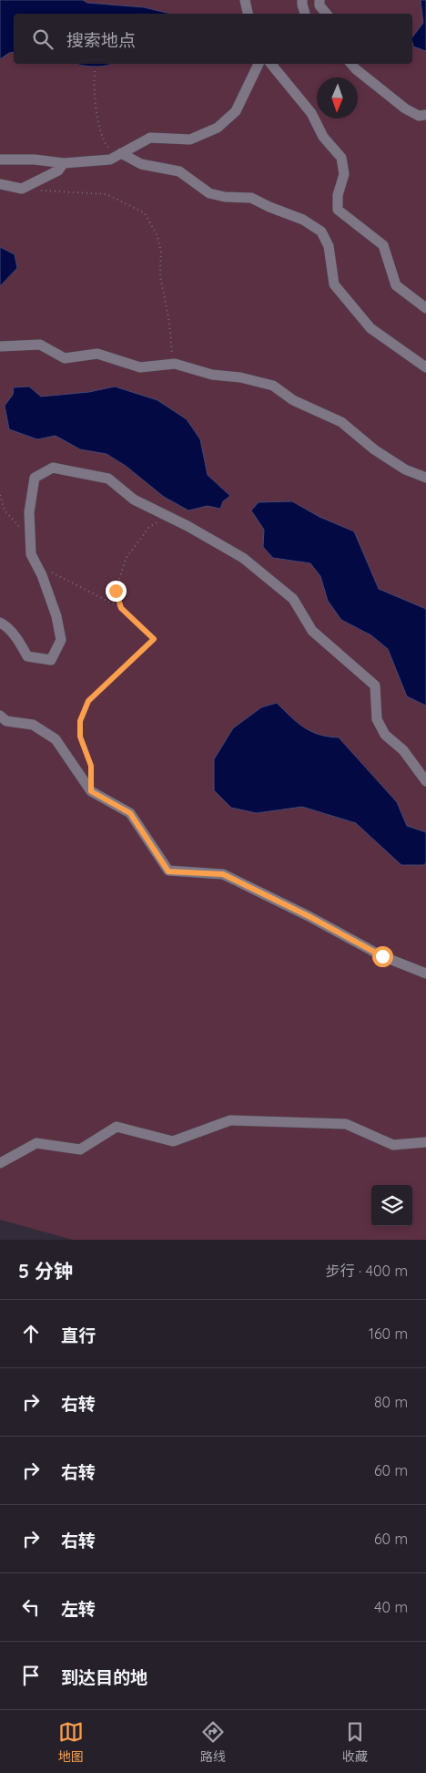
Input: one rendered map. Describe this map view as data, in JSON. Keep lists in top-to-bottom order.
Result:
{
  "north": "bottom",
  "page": {
    "search": "搜索地点",
    "heading": ["5 分钟", "步行 · 400 m"],
    "list": [
      ["直行", "160 m"],
      ["右转", "80 m"],
      ["右转", "60 m"],
      ["右转", "60 m"],
      ["左转", "40 m"],
      "到达目的地"
    ],
    "nav": ["地图", "路线", "收藏"]
  }
}
